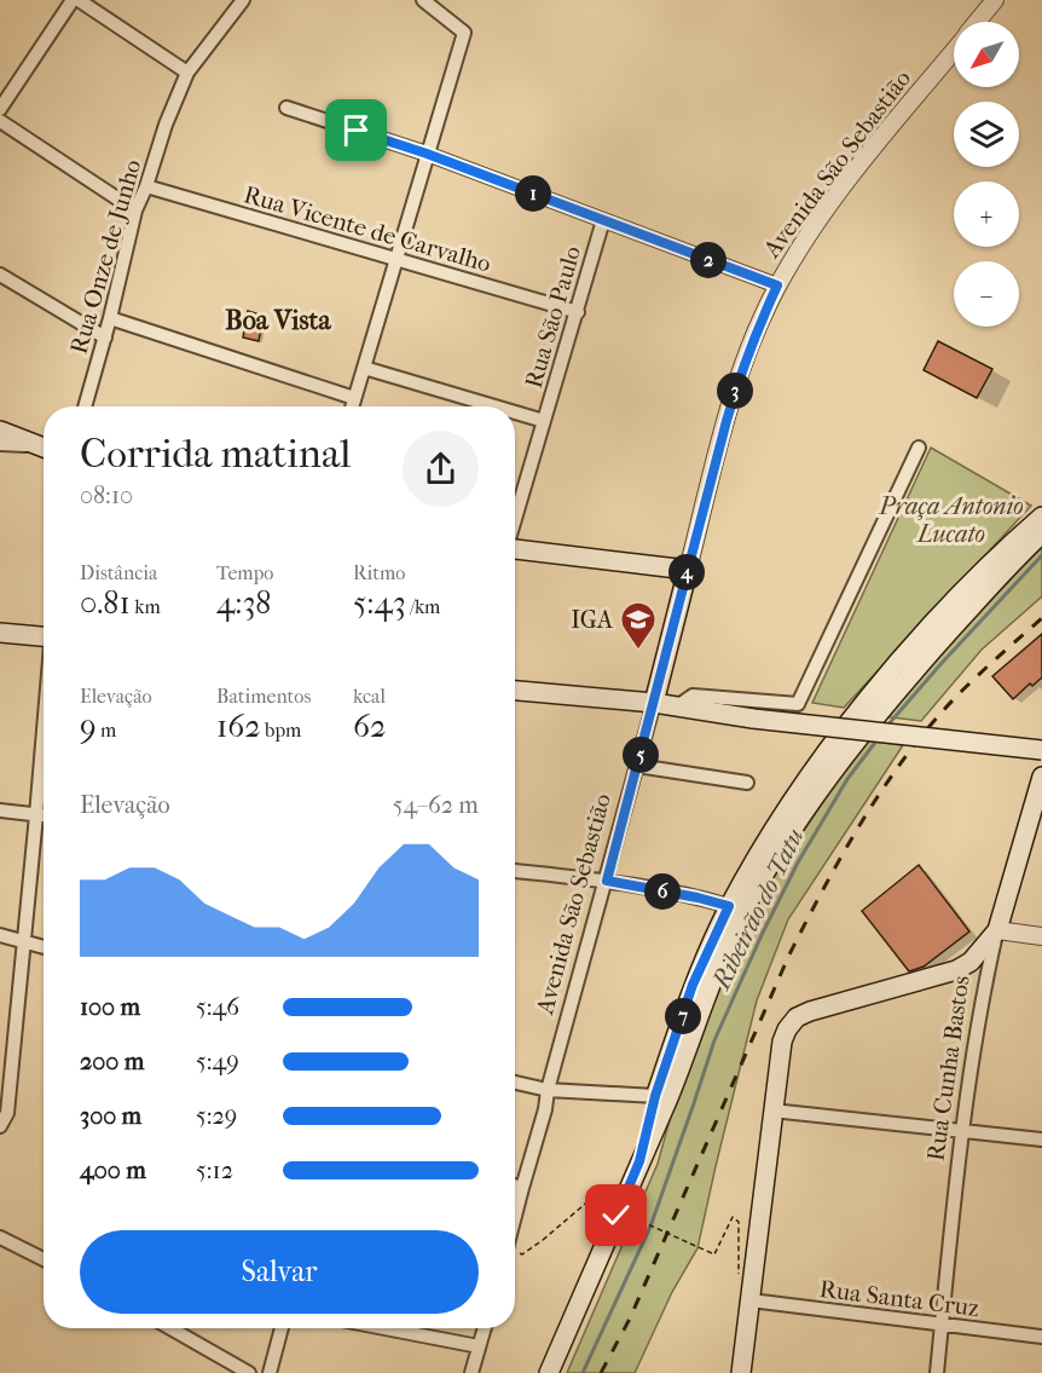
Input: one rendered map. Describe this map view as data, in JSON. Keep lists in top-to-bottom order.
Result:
{
  "streets": {
    "main road": ["Avenida São Sebastião", "Rua Cunha Bastos"],
    "street": [
      "Rua Vicente de Carvalho",
      "Rua Onze de Junho",
      "Rua São Paulo",
      "Rua Santa Cruz"
    ]
  },
  "crossings": [
    ["Rua Vicente de Carvalho", "Rua Onze de Junho"],
    ["Rua Vicente de Carvalho", "Rua São Paulo"],
    ["Rua Cunha Bastos", "Rua Santa Cruz"]
  ],
  "districts": ["Boa Vista"],
  "water": ["Ribeirão do Tatu"],
  "parks": ["Praça Antonio Lucato"],
  "places": {
    "school or university": ["IGA"]
  },
  "north": "bottom left",
  "page": {
    "map_buttons": ["+", "−"],
    "pins": [
      "1",
      "2",
      "3",
      "4",
      "5",
      "6",
      "7"
    ],
    "heading": ["Corrida matinal", "08:10"],
    "stats": [
      ["Distância", "0.81 km"],
      ["Tempo", "4:38"],
      ["Ritmo", "5:43 /km"],
      ["Elevação", "9 m"],
      ["Batimentos", "162 bpm"],
      ["kcal", "62"]
    ],
    "chart": ["Elevação", "54–62 m"],
    "list": [
      {
        "name": "100 m",
        "note": "5:46"
      },
      {
        "name": "200 m",
        "note": "5:49"
      },
      {
        "name": "300 m",
        "note": "5:29"
      },
      {
        "name": "400 m",
        "note": "5:12"
      }
    ],
    "buttons": "Salvar"
  }
}
